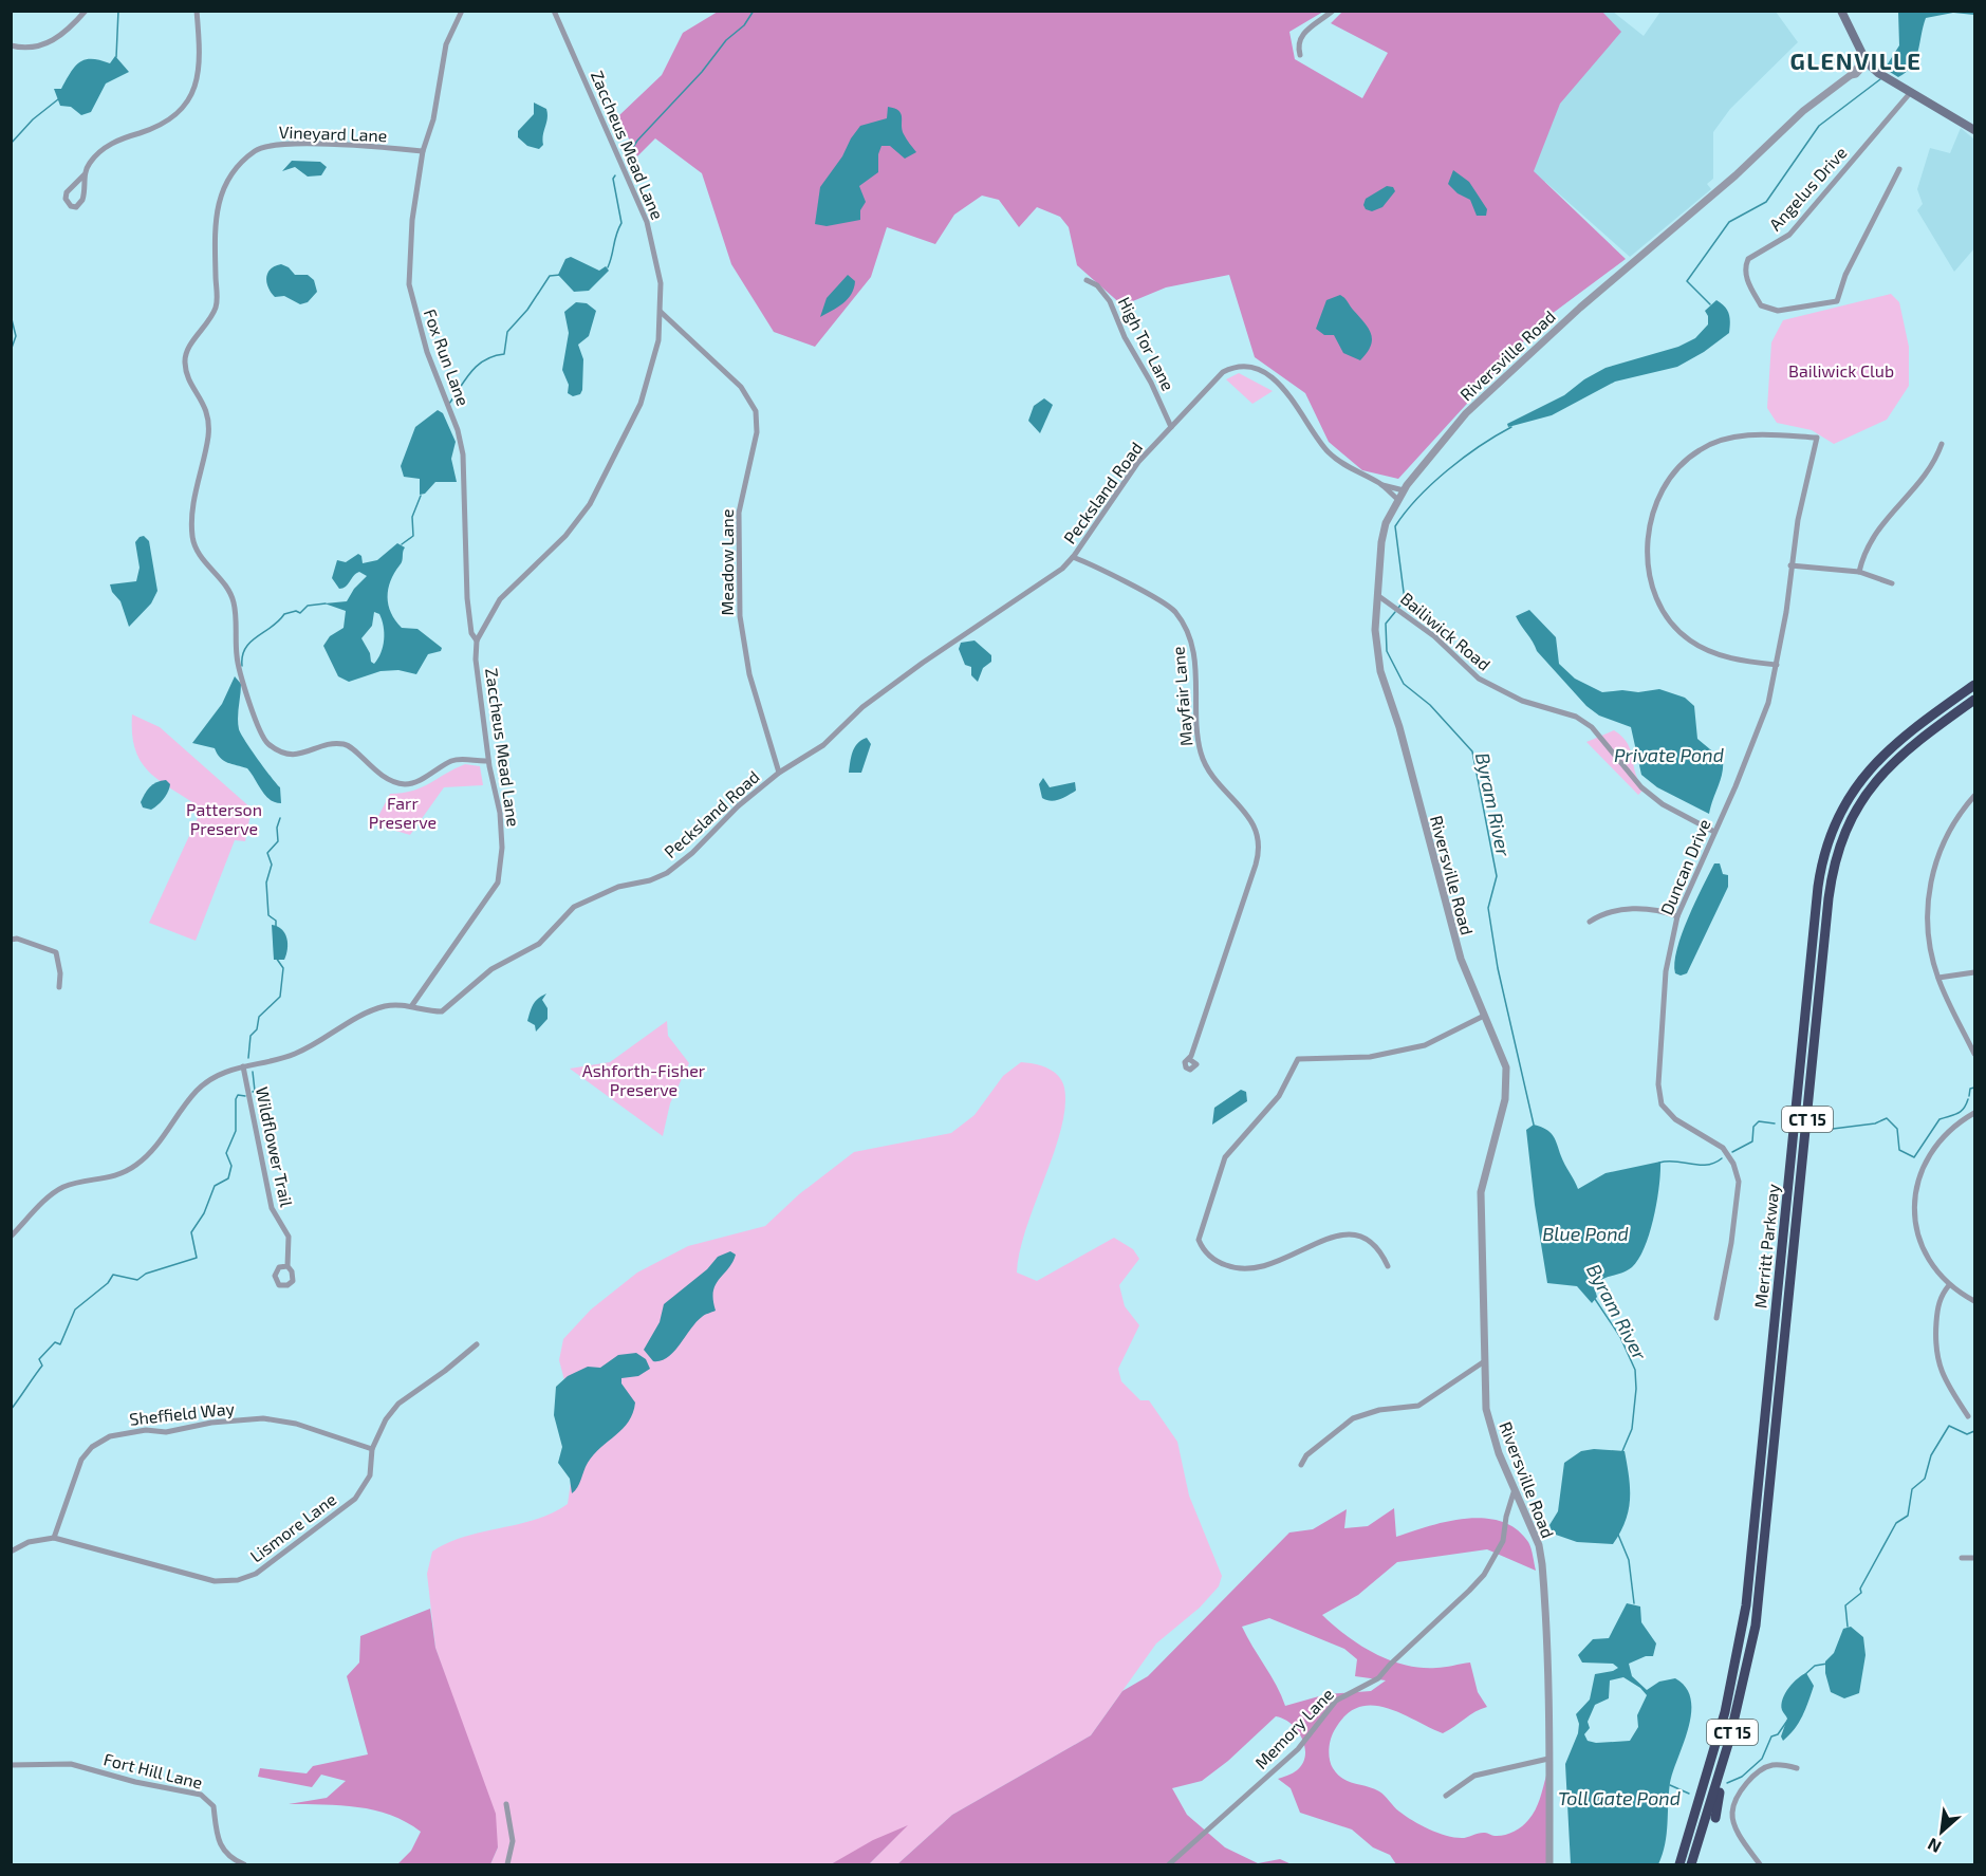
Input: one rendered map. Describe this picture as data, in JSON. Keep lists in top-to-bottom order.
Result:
{
  "streets": {
    "highway": ["CT 15", "Merritt Parkway"],
    "street": [
      "Vineyard Lane",
      "Zaccheus Mead Lane",
      "Angelus Drive",
      "High Tor Lane",
      "Riversville Road",
      "Fox Run Lane",
      "Pecksland Road",
      "Meadow Lane",
      "Bailiwick Road",
      "Mayfair Lane",
      "Duncan Drive",
      "Wildflower Trail",
      "Sheffield Way",
      "Lismore Lane",
      "Memory Lane",
      "Fort Hill Lane"
    ]
  },
  "crossings": [
    ["Vineyard Lane", "Zaccheus Mead Lane"],
    ["Vineyard Lane", "Fox Run Lane"],
    ["Zaccheus Mead Lane", "Fox Run Lane"],
    ["Zaccheus Mead Lane", "Pecksland Road"],
    ["Zaccheus Mead Lane", "Meadow Lane"],
    ["High Tor Lane", "Pecksland Road"],
    ["Riversville Road", "Pecksland Road"],
    ["Riversville Road", "Bailiwick Road"],
    ["Riversville Road", "Memory Lane"],
    ["Pecksland Road", "Meadow Lane"],
    ["Pecksland Road", "Mayfair Lane"],
    ["Pecksland Road", "Wildflower Trail"],
    ["Bailiwick Road", "Duncan Drive"],
    ["Sheffield Way", "Lismore Lane"]
  ],
  "districts": ["GLENVILLE"],
  "water": [
    "Private Pond",
    "Byram River",
    "Blue Pond",
    "Toll Gate Pond"
  ],
  "parks": [
    "Bailiwick Club",
    "Farr Preserve",
    "Patterson Preserve",
    "Ashforth-Fisher Preserve"
  ],
  "north": "bottom left"
}
